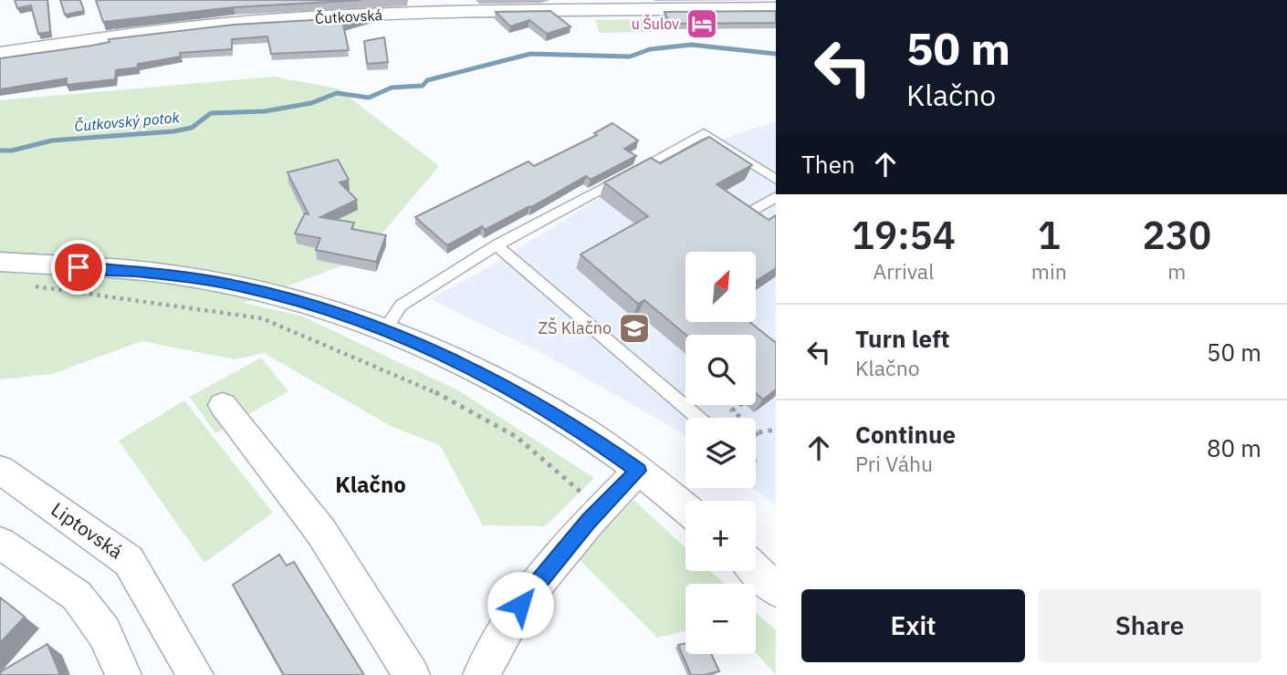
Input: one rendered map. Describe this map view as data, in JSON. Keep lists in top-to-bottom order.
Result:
{
  "streets": {
    "street": ["Čutkovská", "Liptovská"]
  },
  "districts": ["Klačno"],
  "water": ["Čutkovský potok"],
  "places": {
    "hotel": ["u Šulov"],
    "school or university": ["ZŠ Klačno"]
  },
  "north": "top right",
  "page": {
    "turn": ["50 m", "Klačno"],
    "then": "Then",
    "eta": [
      "19:54",
      "Arrival",
      "1",
      "min",
      "230",
      "m"
    ],
    "map_buttons": ["+", "−"],
    "list": [
      {
        "name": "Turn left",
        "note": "Klačno",
        "value": "50 m"
      },
      {
        "name": "Continue",
        "note": "Pri Váhu",
        "value": "80 m"
      }
    ],
    "buttons": ["Exit", "Share"]
  }
}
